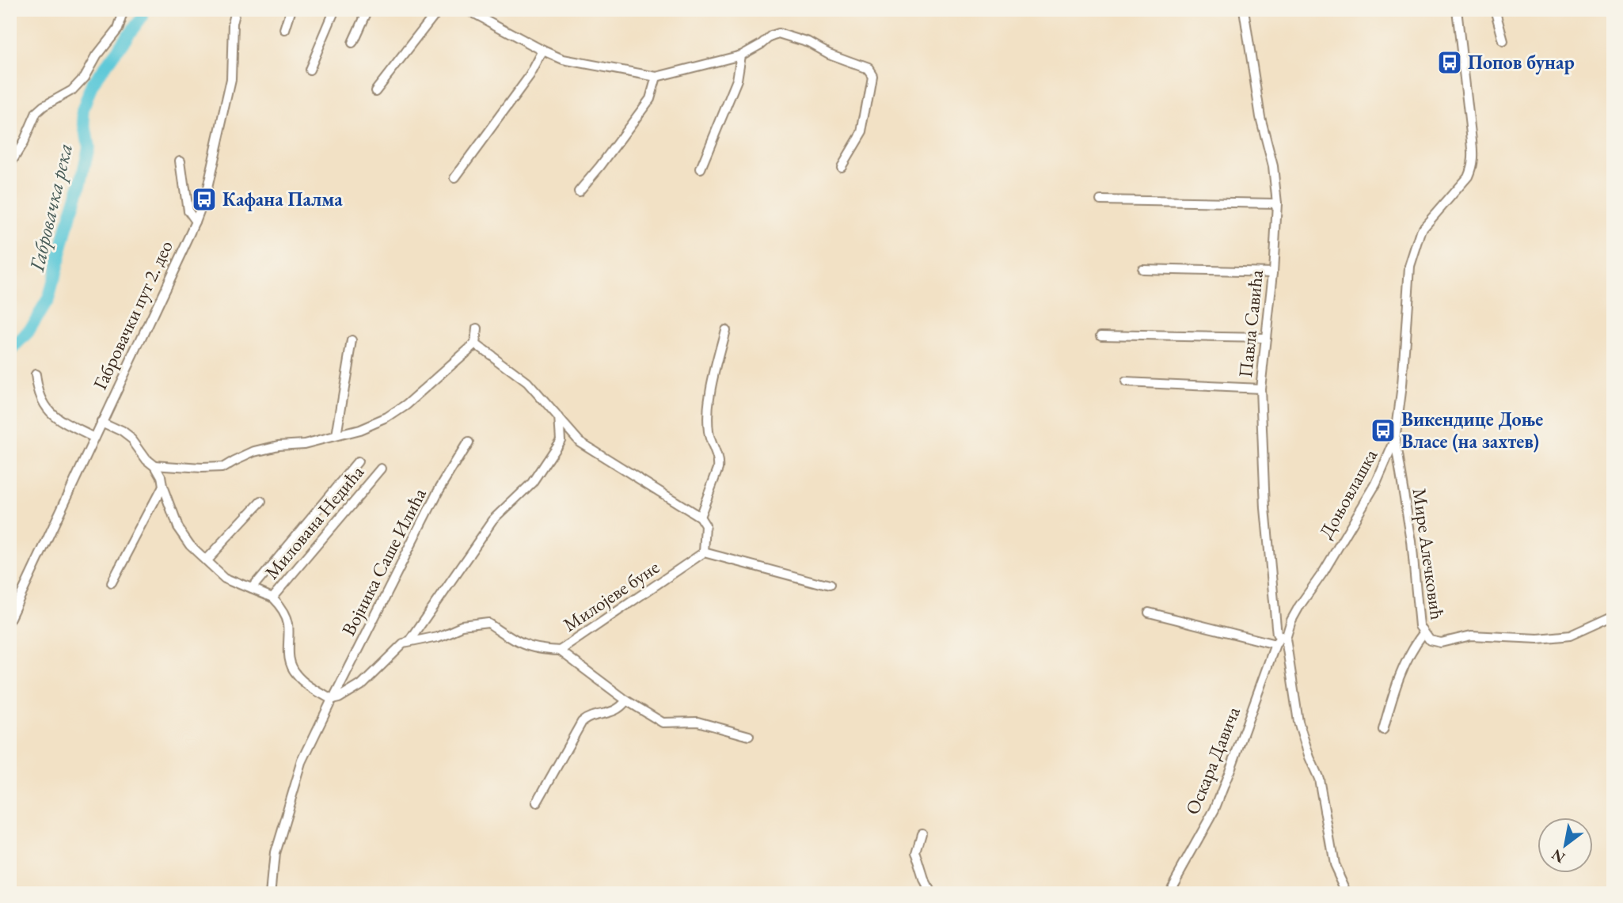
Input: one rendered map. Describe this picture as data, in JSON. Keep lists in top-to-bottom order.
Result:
{
  "streets": {
    "street": [
      "Габровачки пут 2. део",
      "Павла Савића",
      "Доњовлашка",
      "Милована Недића",
      "Мире Алечковић",
      "Војника Саше Илића",
      "Милојеве буне",
      "Оскара Давича"
    ]
  },
  "crossings": [
    ["Павла Савића", "Доњовлашка"],
    ["Павла Савића", "Оскара Давича"],
    ["Доњовлашка", "Мире Алечковић"],
    ["Доњовлашка", "Оскара Давича"],
    ["Војника Саше Илића", "Милојеве буне"]
  ],
  "water": ["Габровачка река"],
  "places": {
    "bus stop": ["Попов бунар", "Кафана Палма", "Викендице Доње Власе (на захтев)"]
  },
  "north": "bottom left"
}
